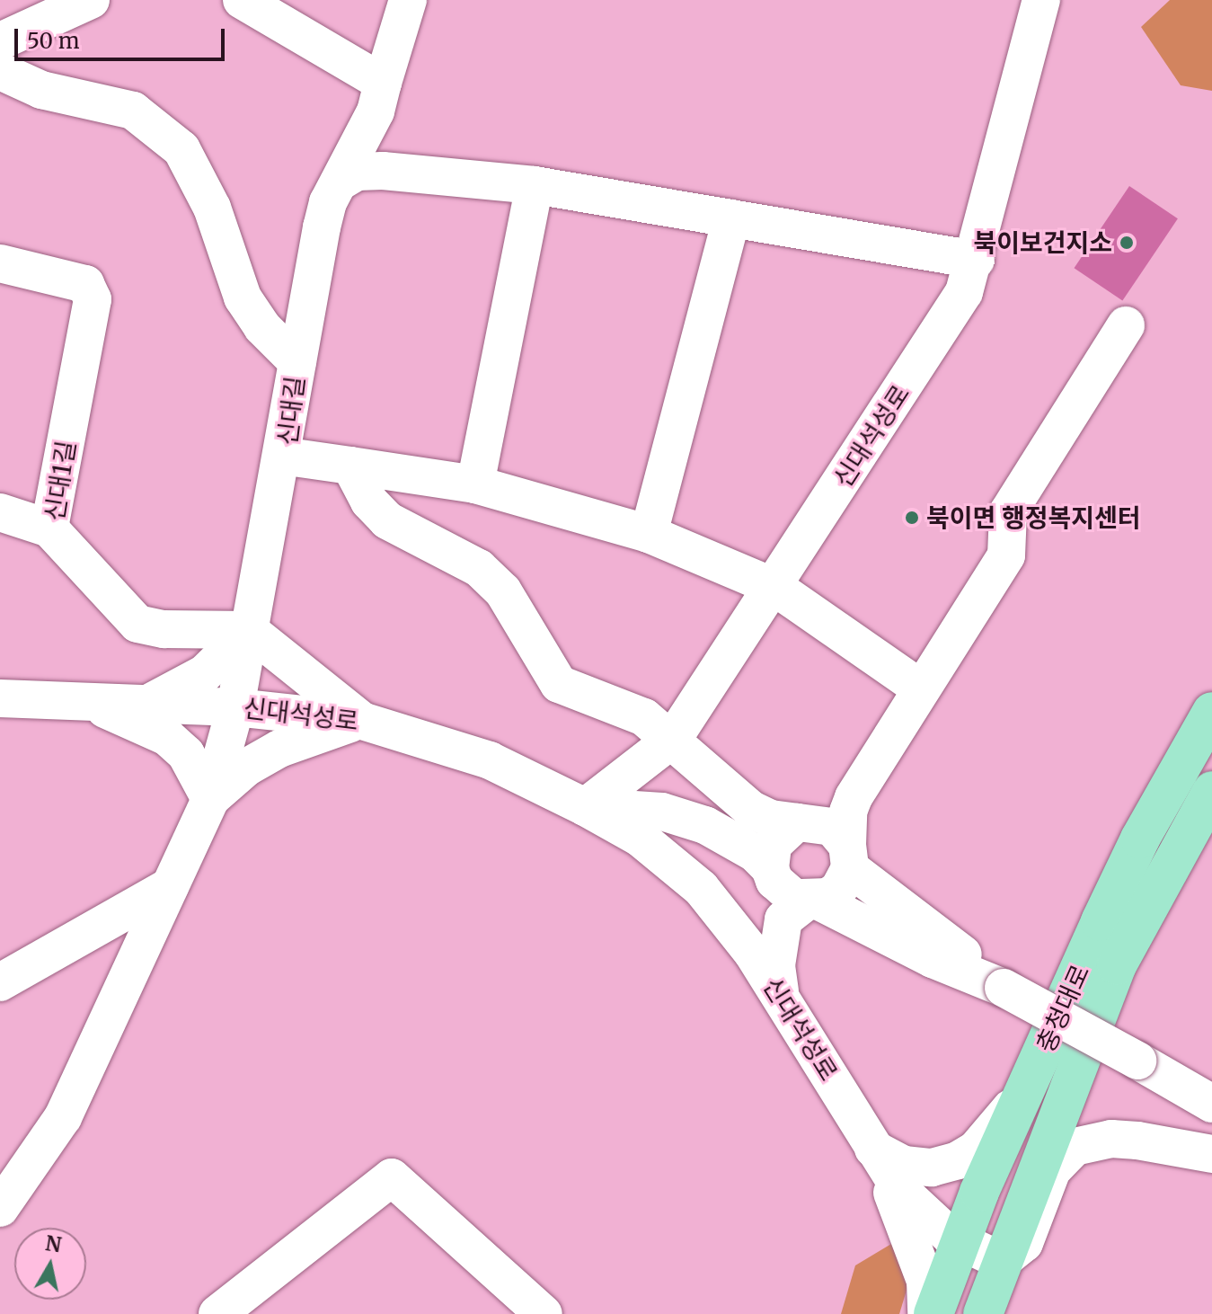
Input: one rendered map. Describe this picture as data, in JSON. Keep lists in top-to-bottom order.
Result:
{
  "streets": {
    "main road": ["충청대로"],
    "street": ["신대길", "신대석성로", "신대1길"]
  },
  "crossings": [
    ["신대길", "신대석성로"],
    ["신대석성로", "충청대로"]
  ],
  "places": ["북이보건지소", "북이면 행정복지센터"],
  "scale_bar": "50 m",
  "north": "top"
}
